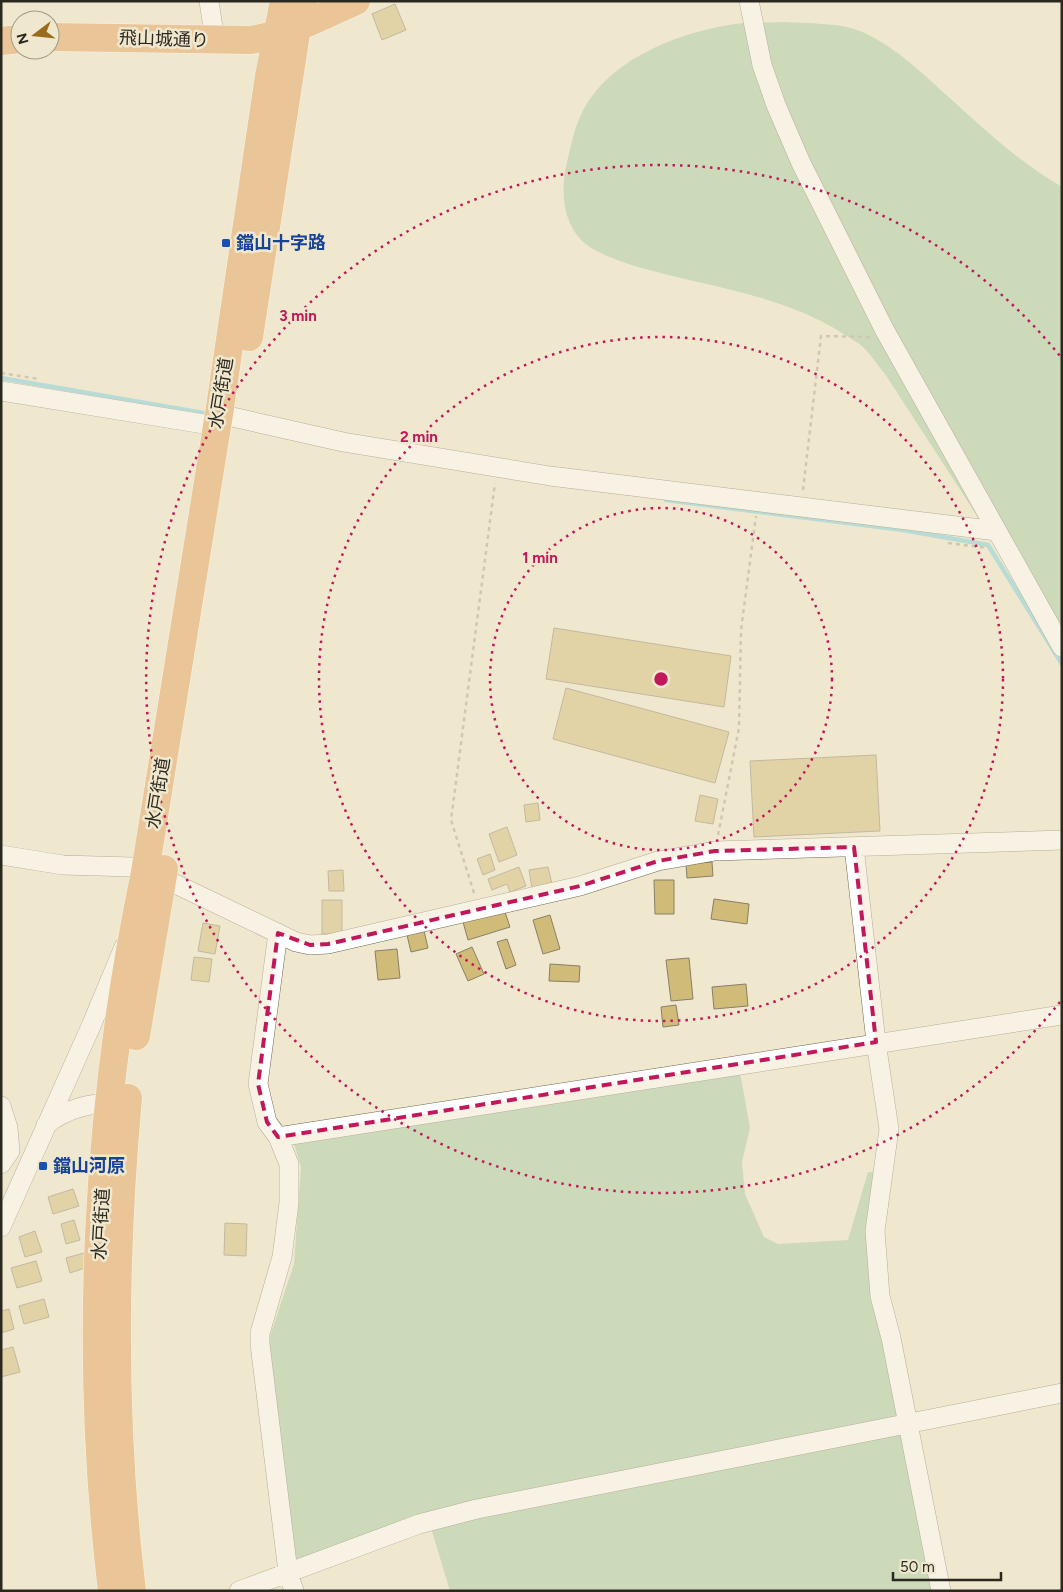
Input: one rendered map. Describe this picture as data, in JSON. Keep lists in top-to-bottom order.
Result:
{
  "streets": {
    "highway": ["飛山城通り", "水戸街道"]
  },
  "crossings": [
    ["飛山城通り", "水戸街道"]
  ],
  "places": {
    "transit": ["鐺山十字路", "鐺山河原"]
  },
  "scale_bar": "50 m",
  "north": "left",
  "rings": ["3 min", "2 min", "1 min"]
}
